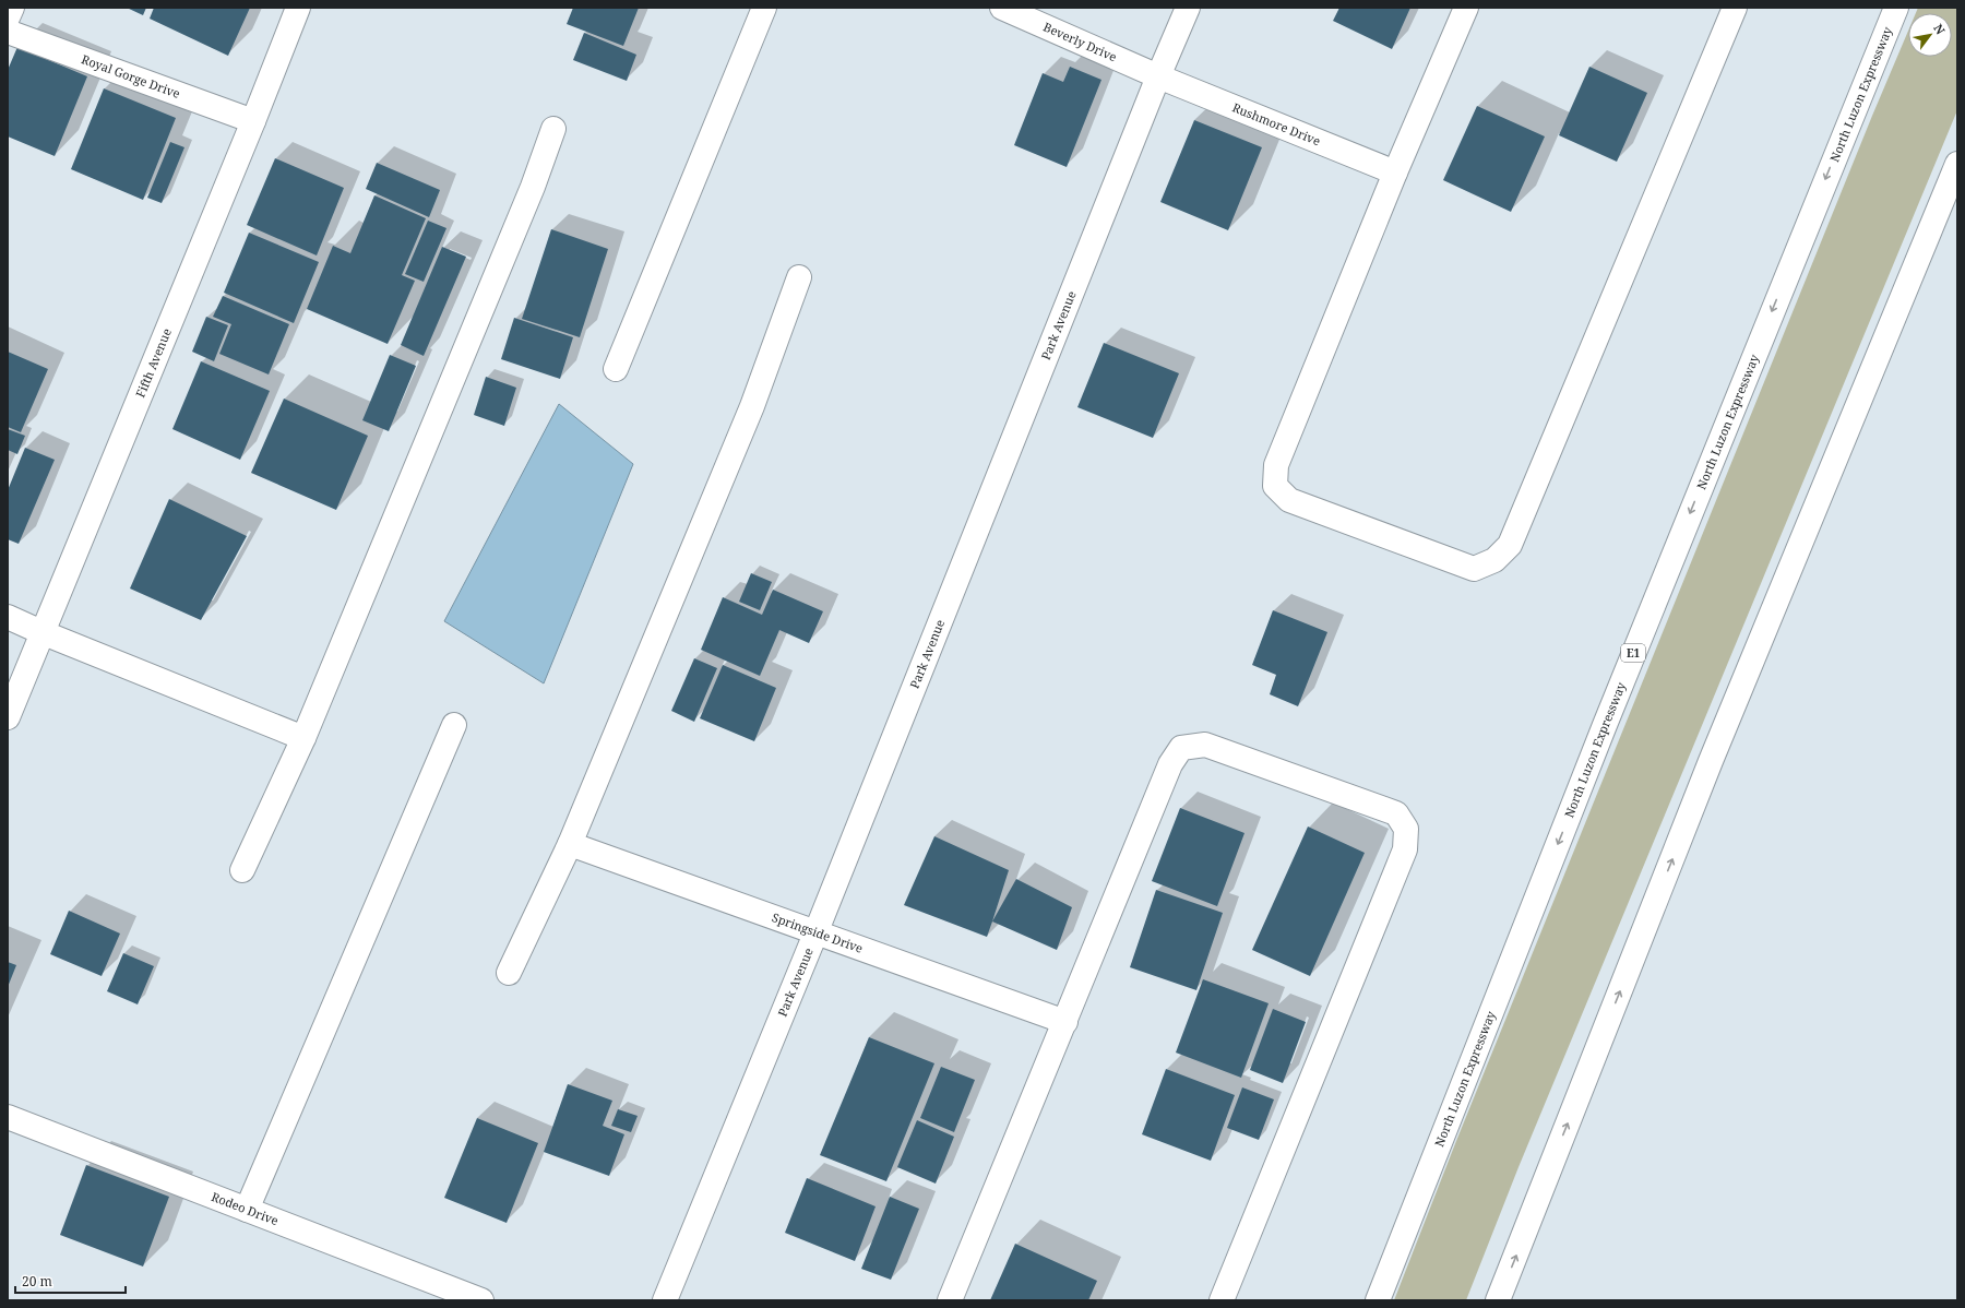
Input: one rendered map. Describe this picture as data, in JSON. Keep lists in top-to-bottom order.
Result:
{
  "streets": {
    "main road": [
      "Beverly Drive",
      "Royal Gorge Drive",
      "North Luzon Expressway",
      "Rushmore Drive",
      "Park Avenue",
      "Fifth Avenue",
      "E1",
      "Springside Drive",
      "Rodeo Drive"
    ]
  },
  "crossings": [
    ["Beverly Drive", "Rushmore Drive"],
    ["Beverly Drive", "Park Avenue"],
    ["Royal Gorge Drive", "Fifth Avenue"],
    ["Rushmore Drive", "Park Avenue"],
    ["Park Avenue", "Springside Drive"]
  ],
  "scale_bar": "20 m",
  "north": "top right"
}
